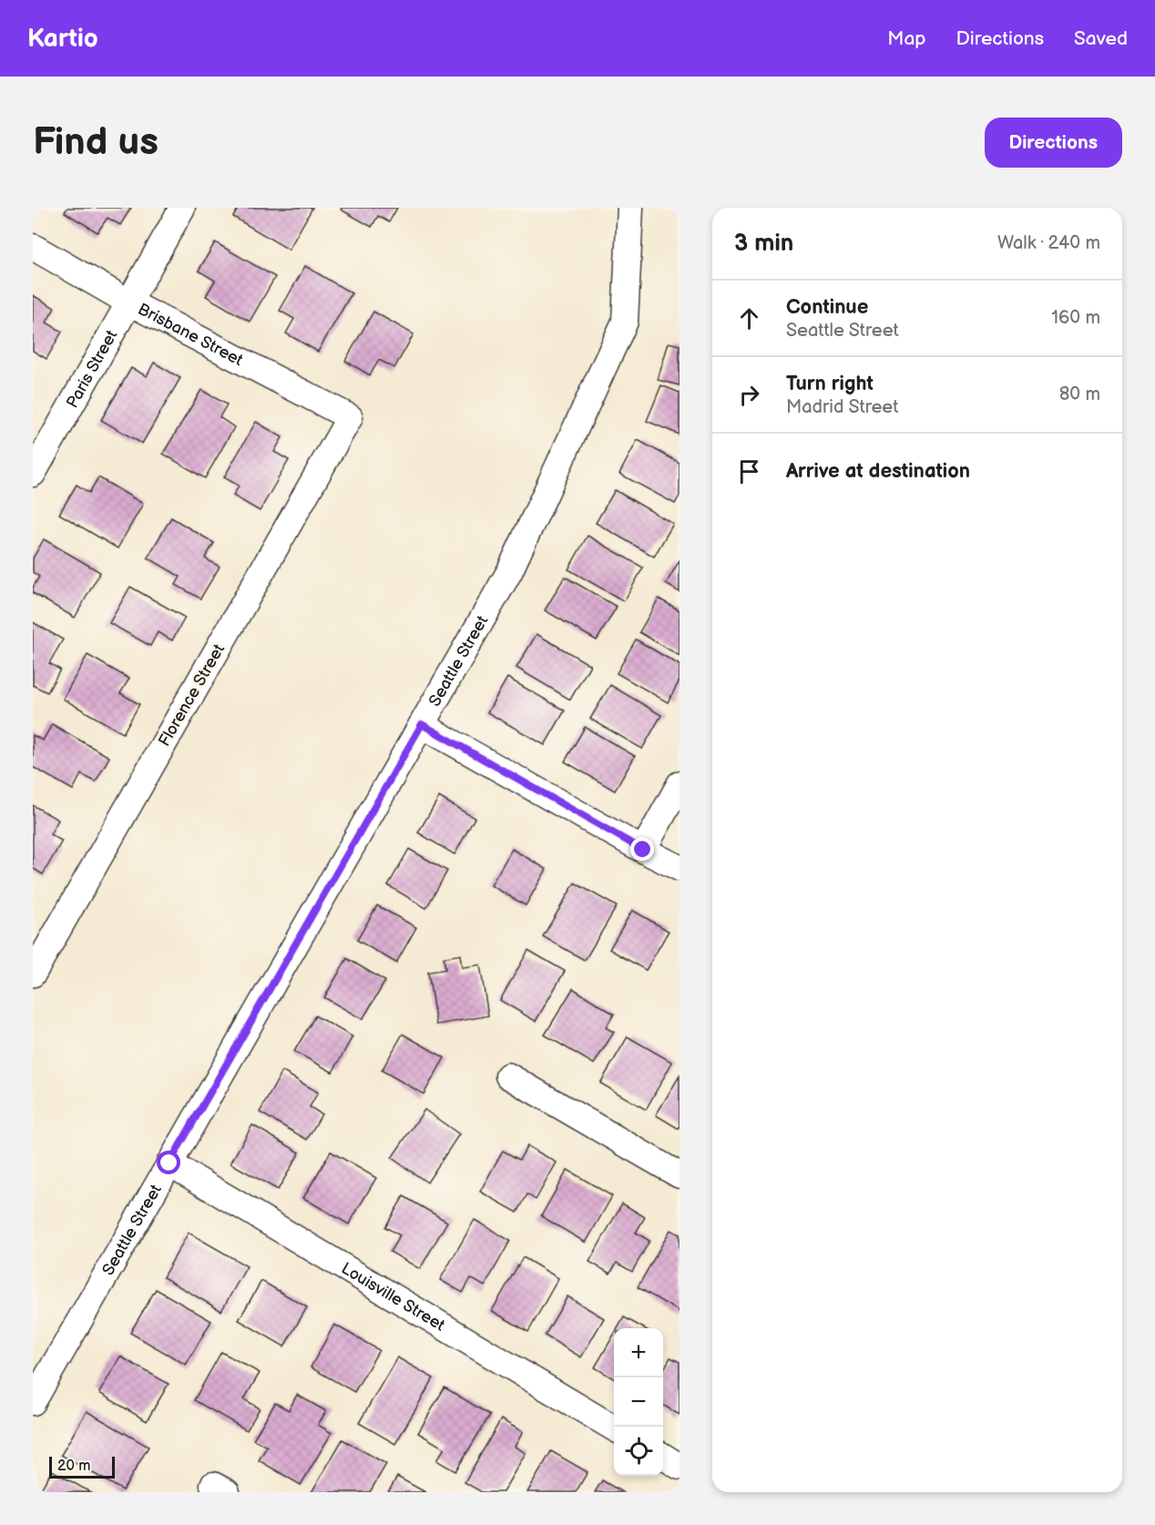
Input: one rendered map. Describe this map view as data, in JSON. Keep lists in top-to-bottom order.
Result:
{
  "streets": {
    "street": [
      "Brisbane Street",
      "Paris Street",
      "Seattle Street",
      "Florence Street",
      "Louisville Street"
    ]
  },
  "crossings": [
    ["Brisbane Street", "Paris Street"],
    ["Brisbane Street", "Florence Street"],
    ["Seattle Street", "Louisville Street"]
  ],
  "scale_bar": "20 m",
  "page": {
    "header": "Kartio",
    "nav": ["Map", "Directions", "Saved"],
    "buttons": "Directions",
    "title": "Find us",
    "heading": ["3 min", "Walk · 240 m"],
    "list": [
      ["Continue", "Seattle Street", "160 m"],
      ["Turn right", "Madrid Street", "80 m"],
      "Arrive at destination"
    ],
    "map_buttons": ["+", "−"],
    "scale": "20 m"
  }
}
